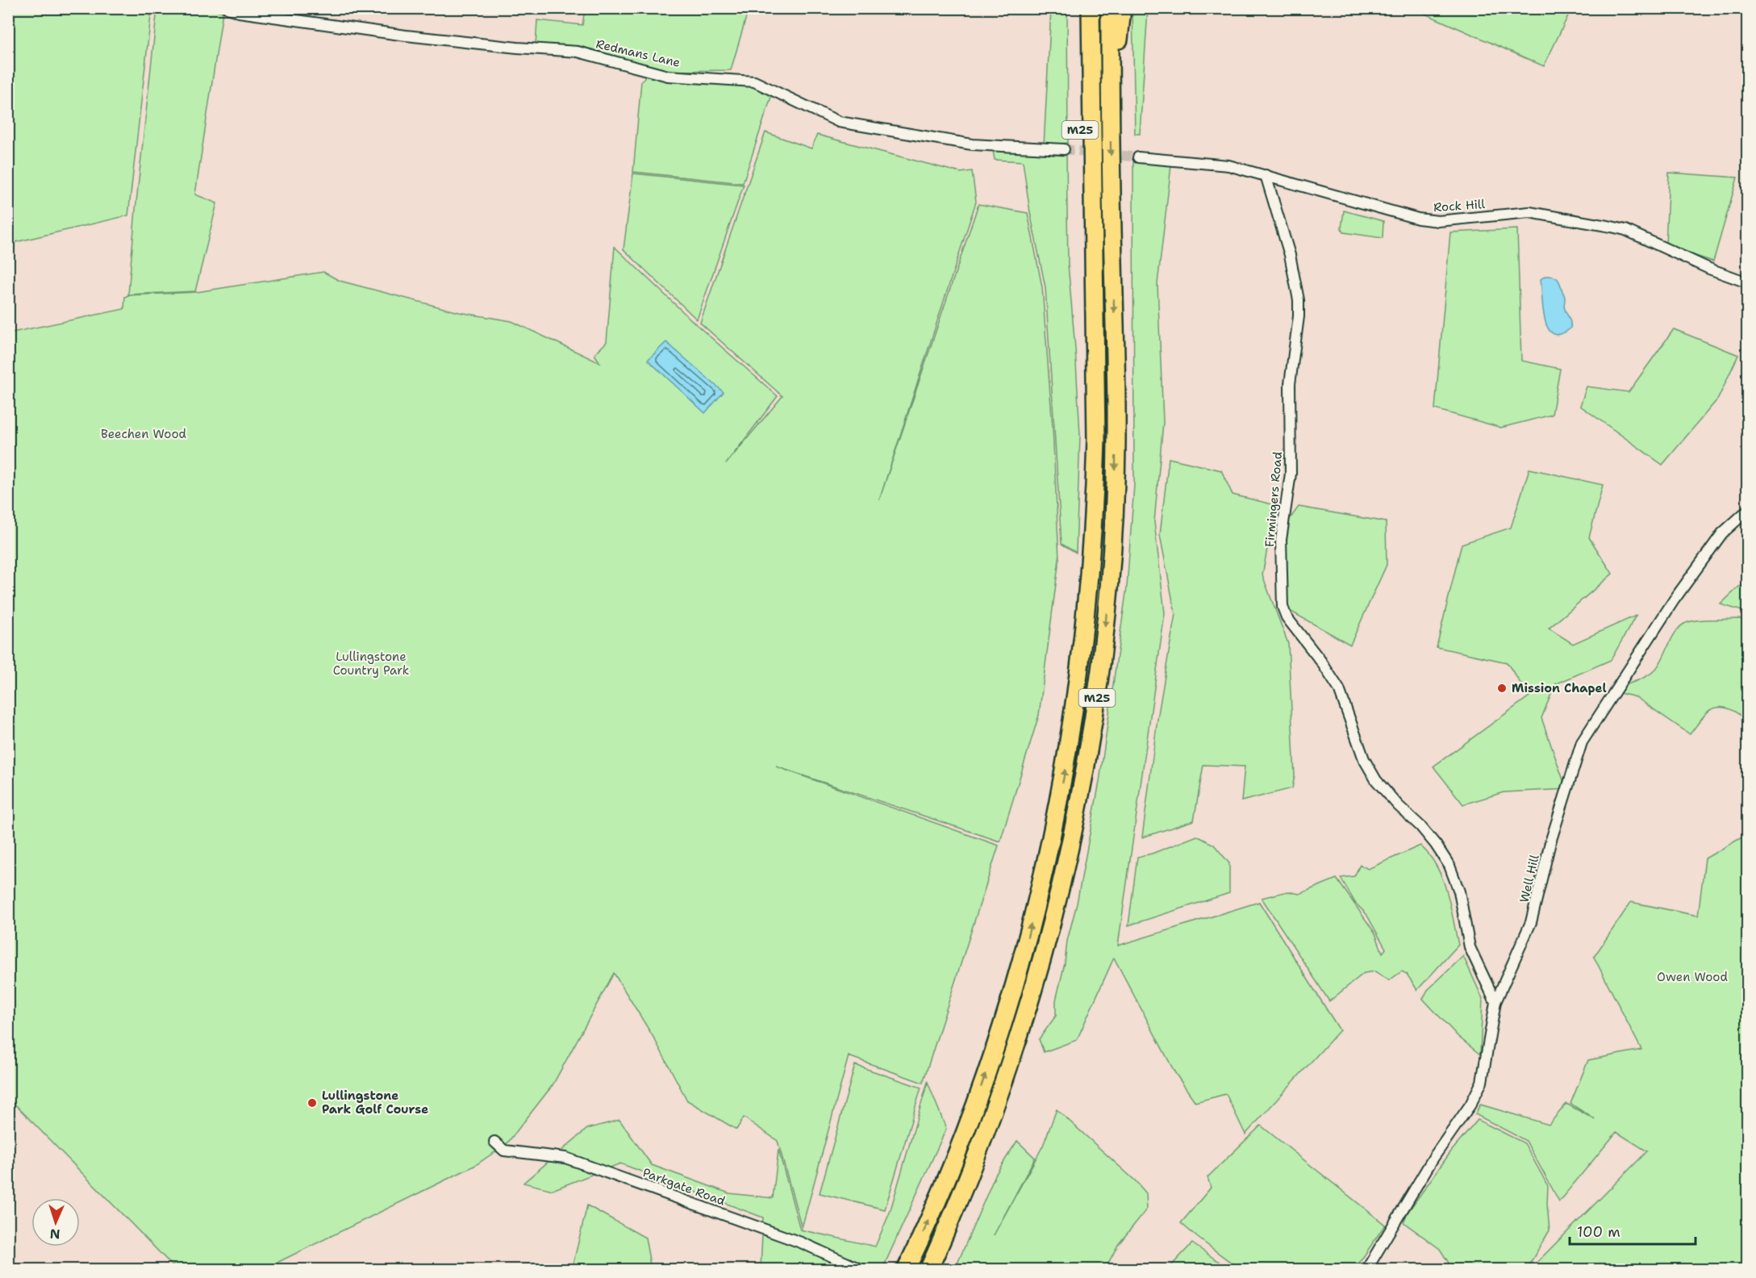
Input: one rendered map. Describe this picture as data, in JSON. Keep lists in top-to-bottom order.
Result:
{
  "streets": {
    "highway": ["M25"],
    "street": [
      "Redmans Lane",
      "Rock Hill",
      "Firmingers Road",
      "Well Hill",
      "Parkgate Road"
    ]
  },
  "crossings": [
    ["Rock Hill", "Firmingers Road"],
    ["Firmingers Road", "Well Hill"]
  ],
  "parks": ["Beechen Wood", "Lullingstone Country Park", "Owen Wood"],
  "places": ["Mission Chapel", "Lullingstone Park Golf Course"],
  "scale_bar": "100 m",
  "north": "bottom"
}
